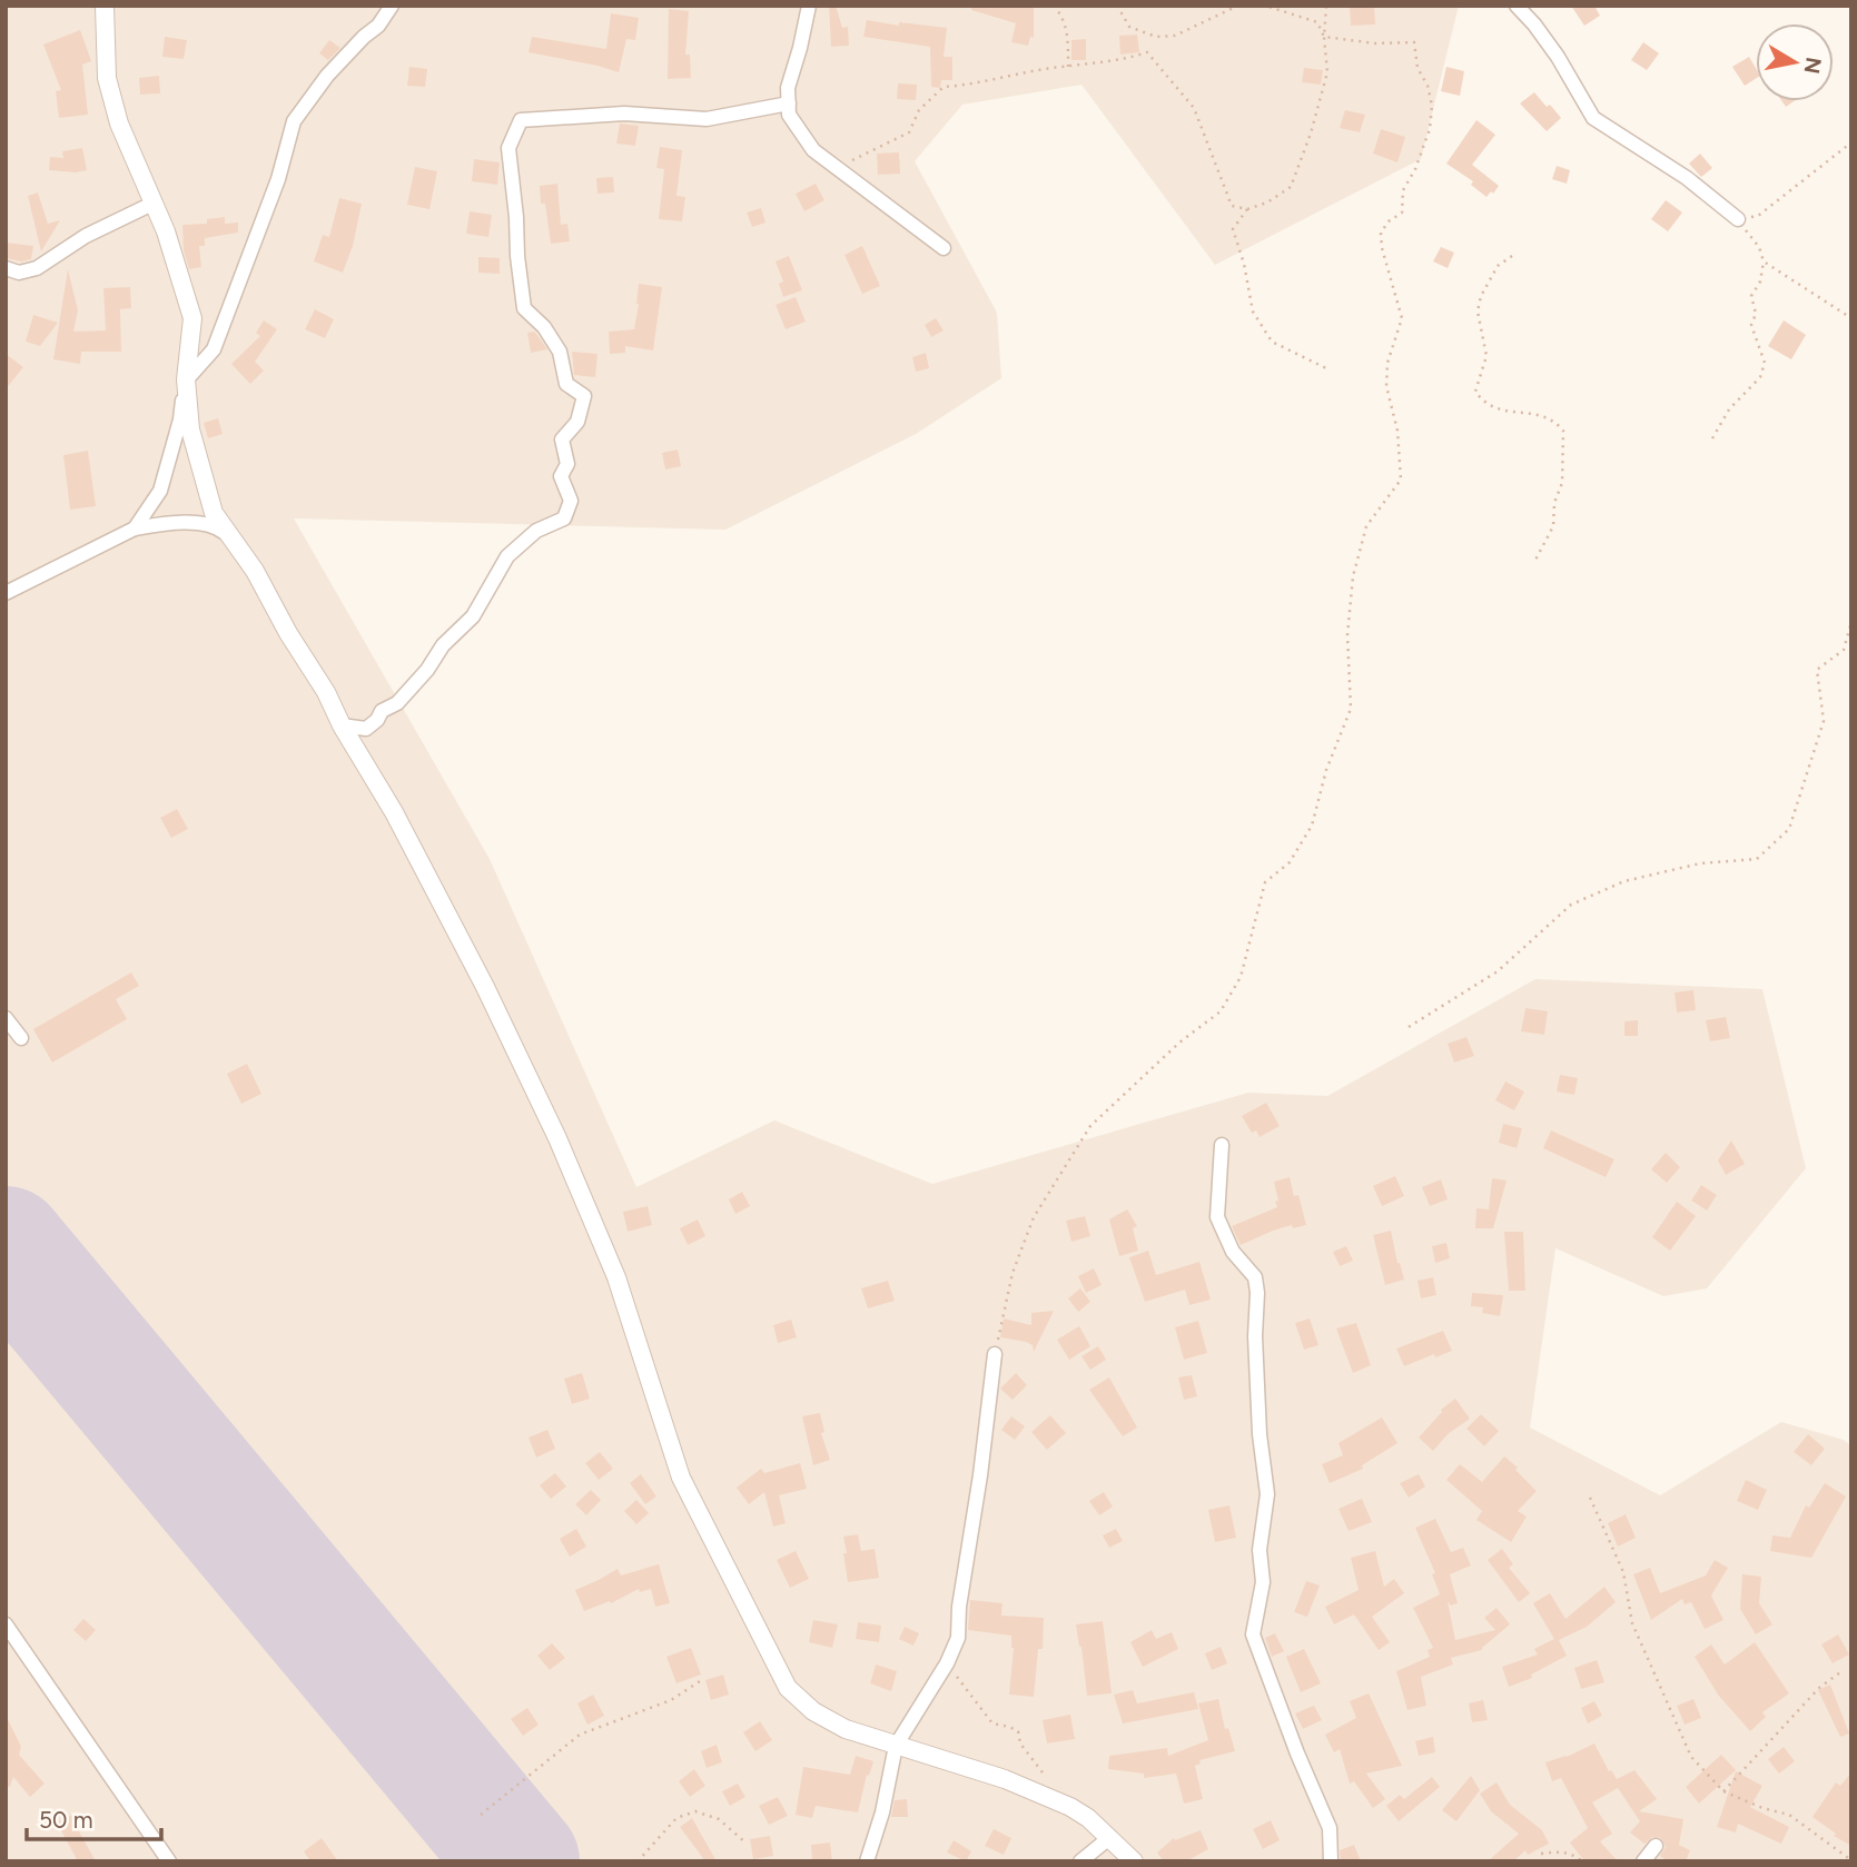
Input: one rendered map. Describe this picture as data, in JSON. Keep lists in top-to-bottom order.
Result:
{
  "scale_bar": "50 m",
  "north": "right"
}
